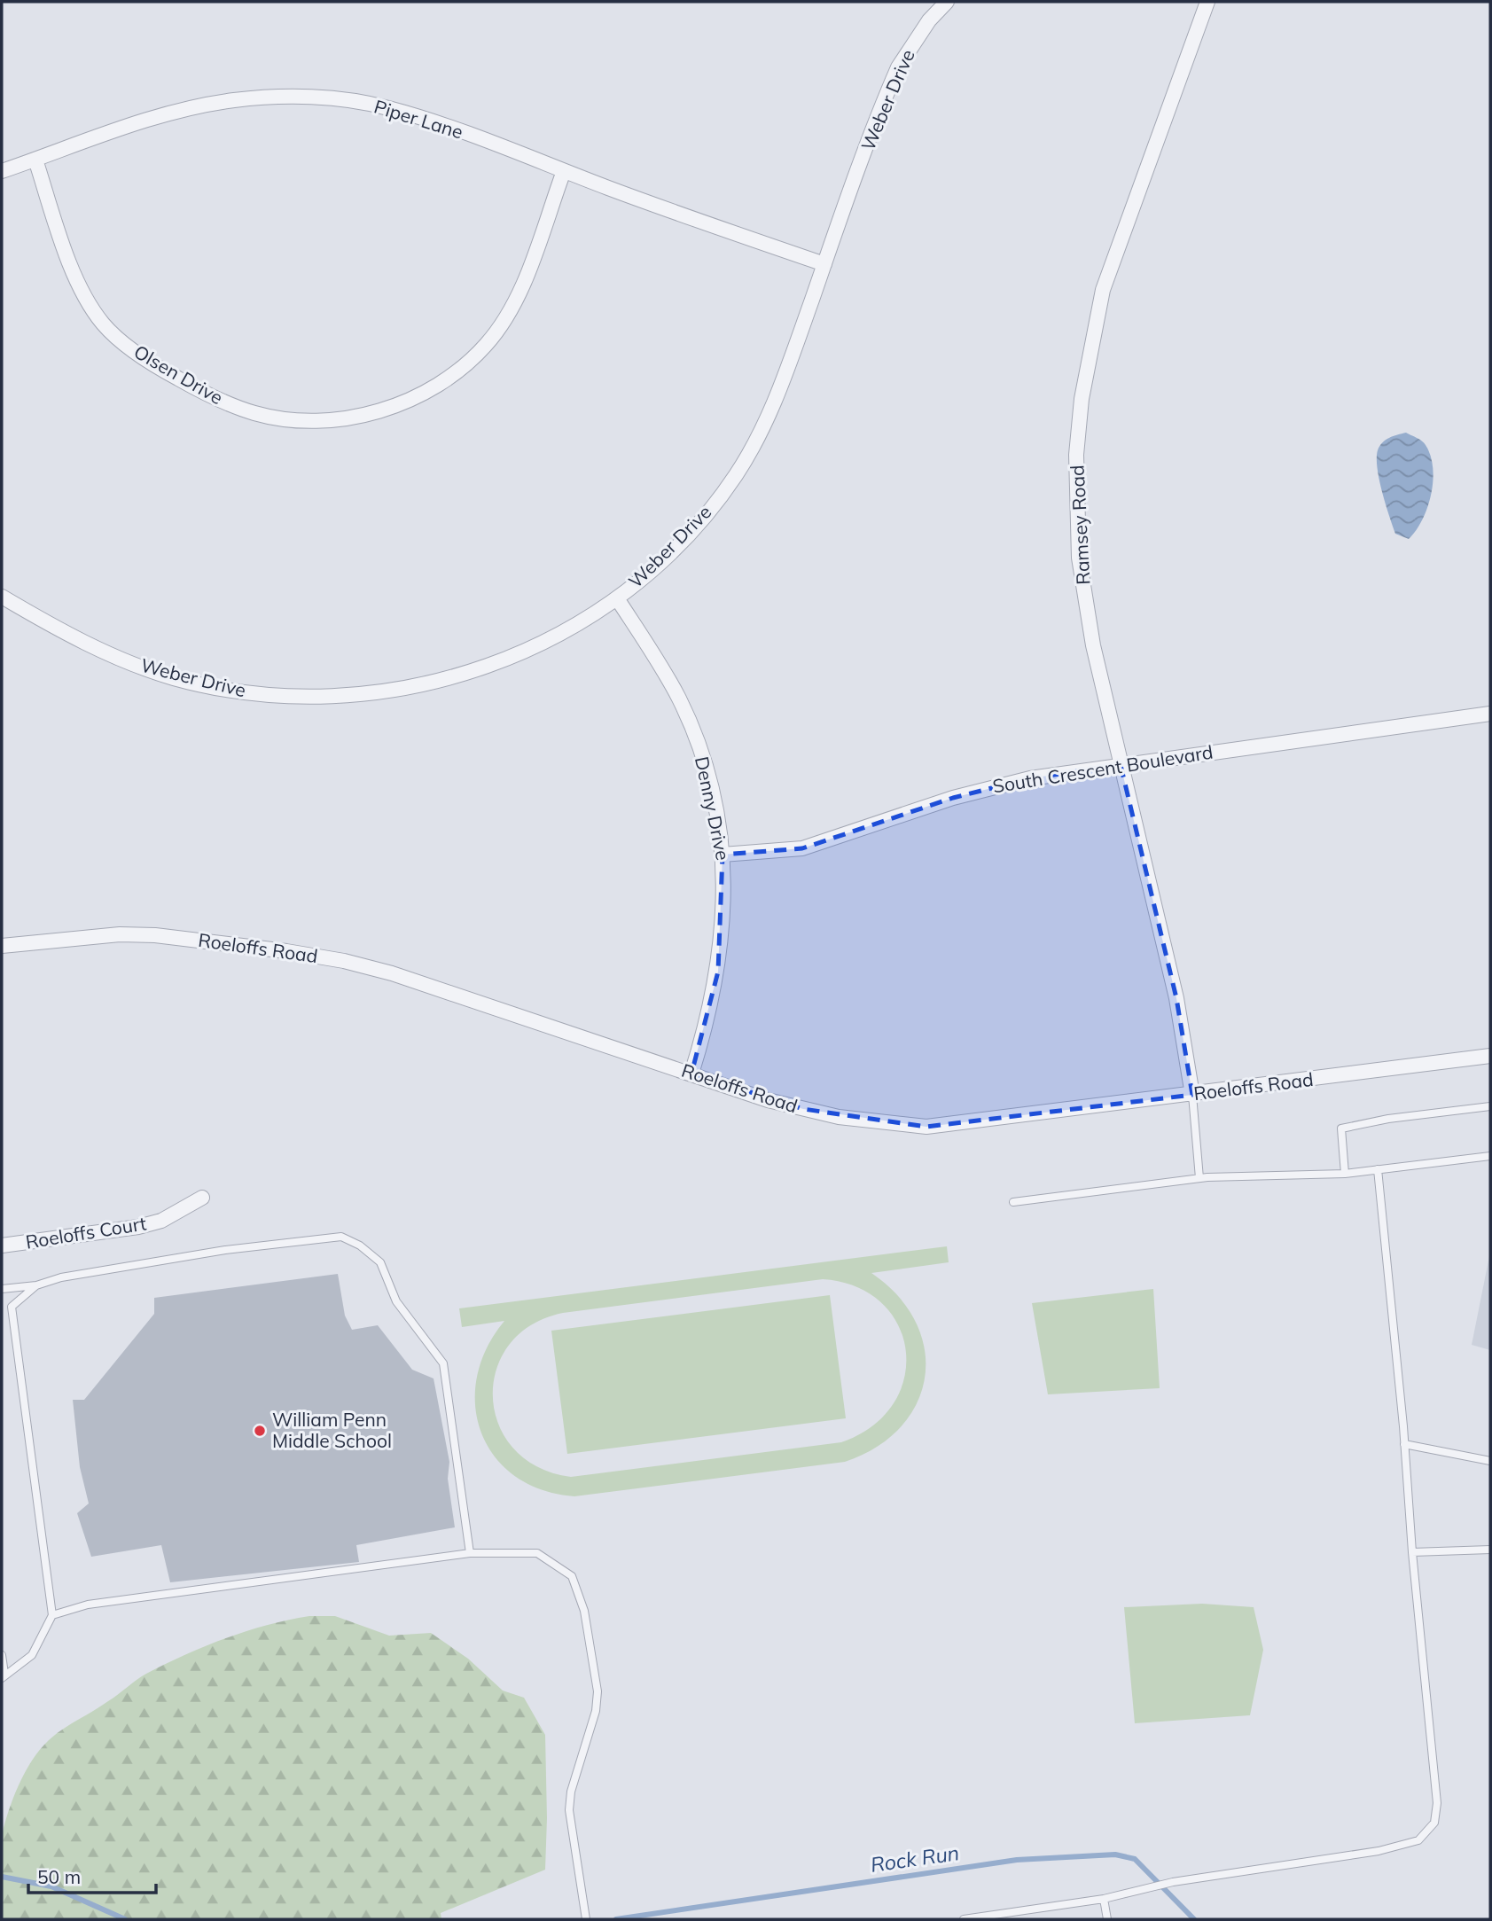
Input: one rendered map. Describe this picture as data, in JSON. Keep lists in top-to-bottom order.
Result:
{
  "streets": {
    "street": [
      "Weber Drive",
      "Piper Lane",
      "Olsen Drive",
      "Ramsey Road",
      "South Crescent Boulevard",
      "Denny Drive",
      "Roeloffs Road",
      "Roeloffs Court"
    ]
  },
  "crossings": [
    ["Weber Drive", "Piper Lane"],
    ["Weber Drive", "Denny Drive"],
    ["Piper Lane", "Olsen Drive"],
    ["Ramsey Road", "South Crescent Boulevard"],
    ["Ramsey Road", "Roeloffs Road"],
    ["South Crescent Boulevard", "Denny Drive"],
    ["Denny Drive", "Roeloffs Road"]
  ],
  "water": ["Rock Run"],
  "places": ["William Penn Middle School"],
  "scale_bar": "50 m"
}
